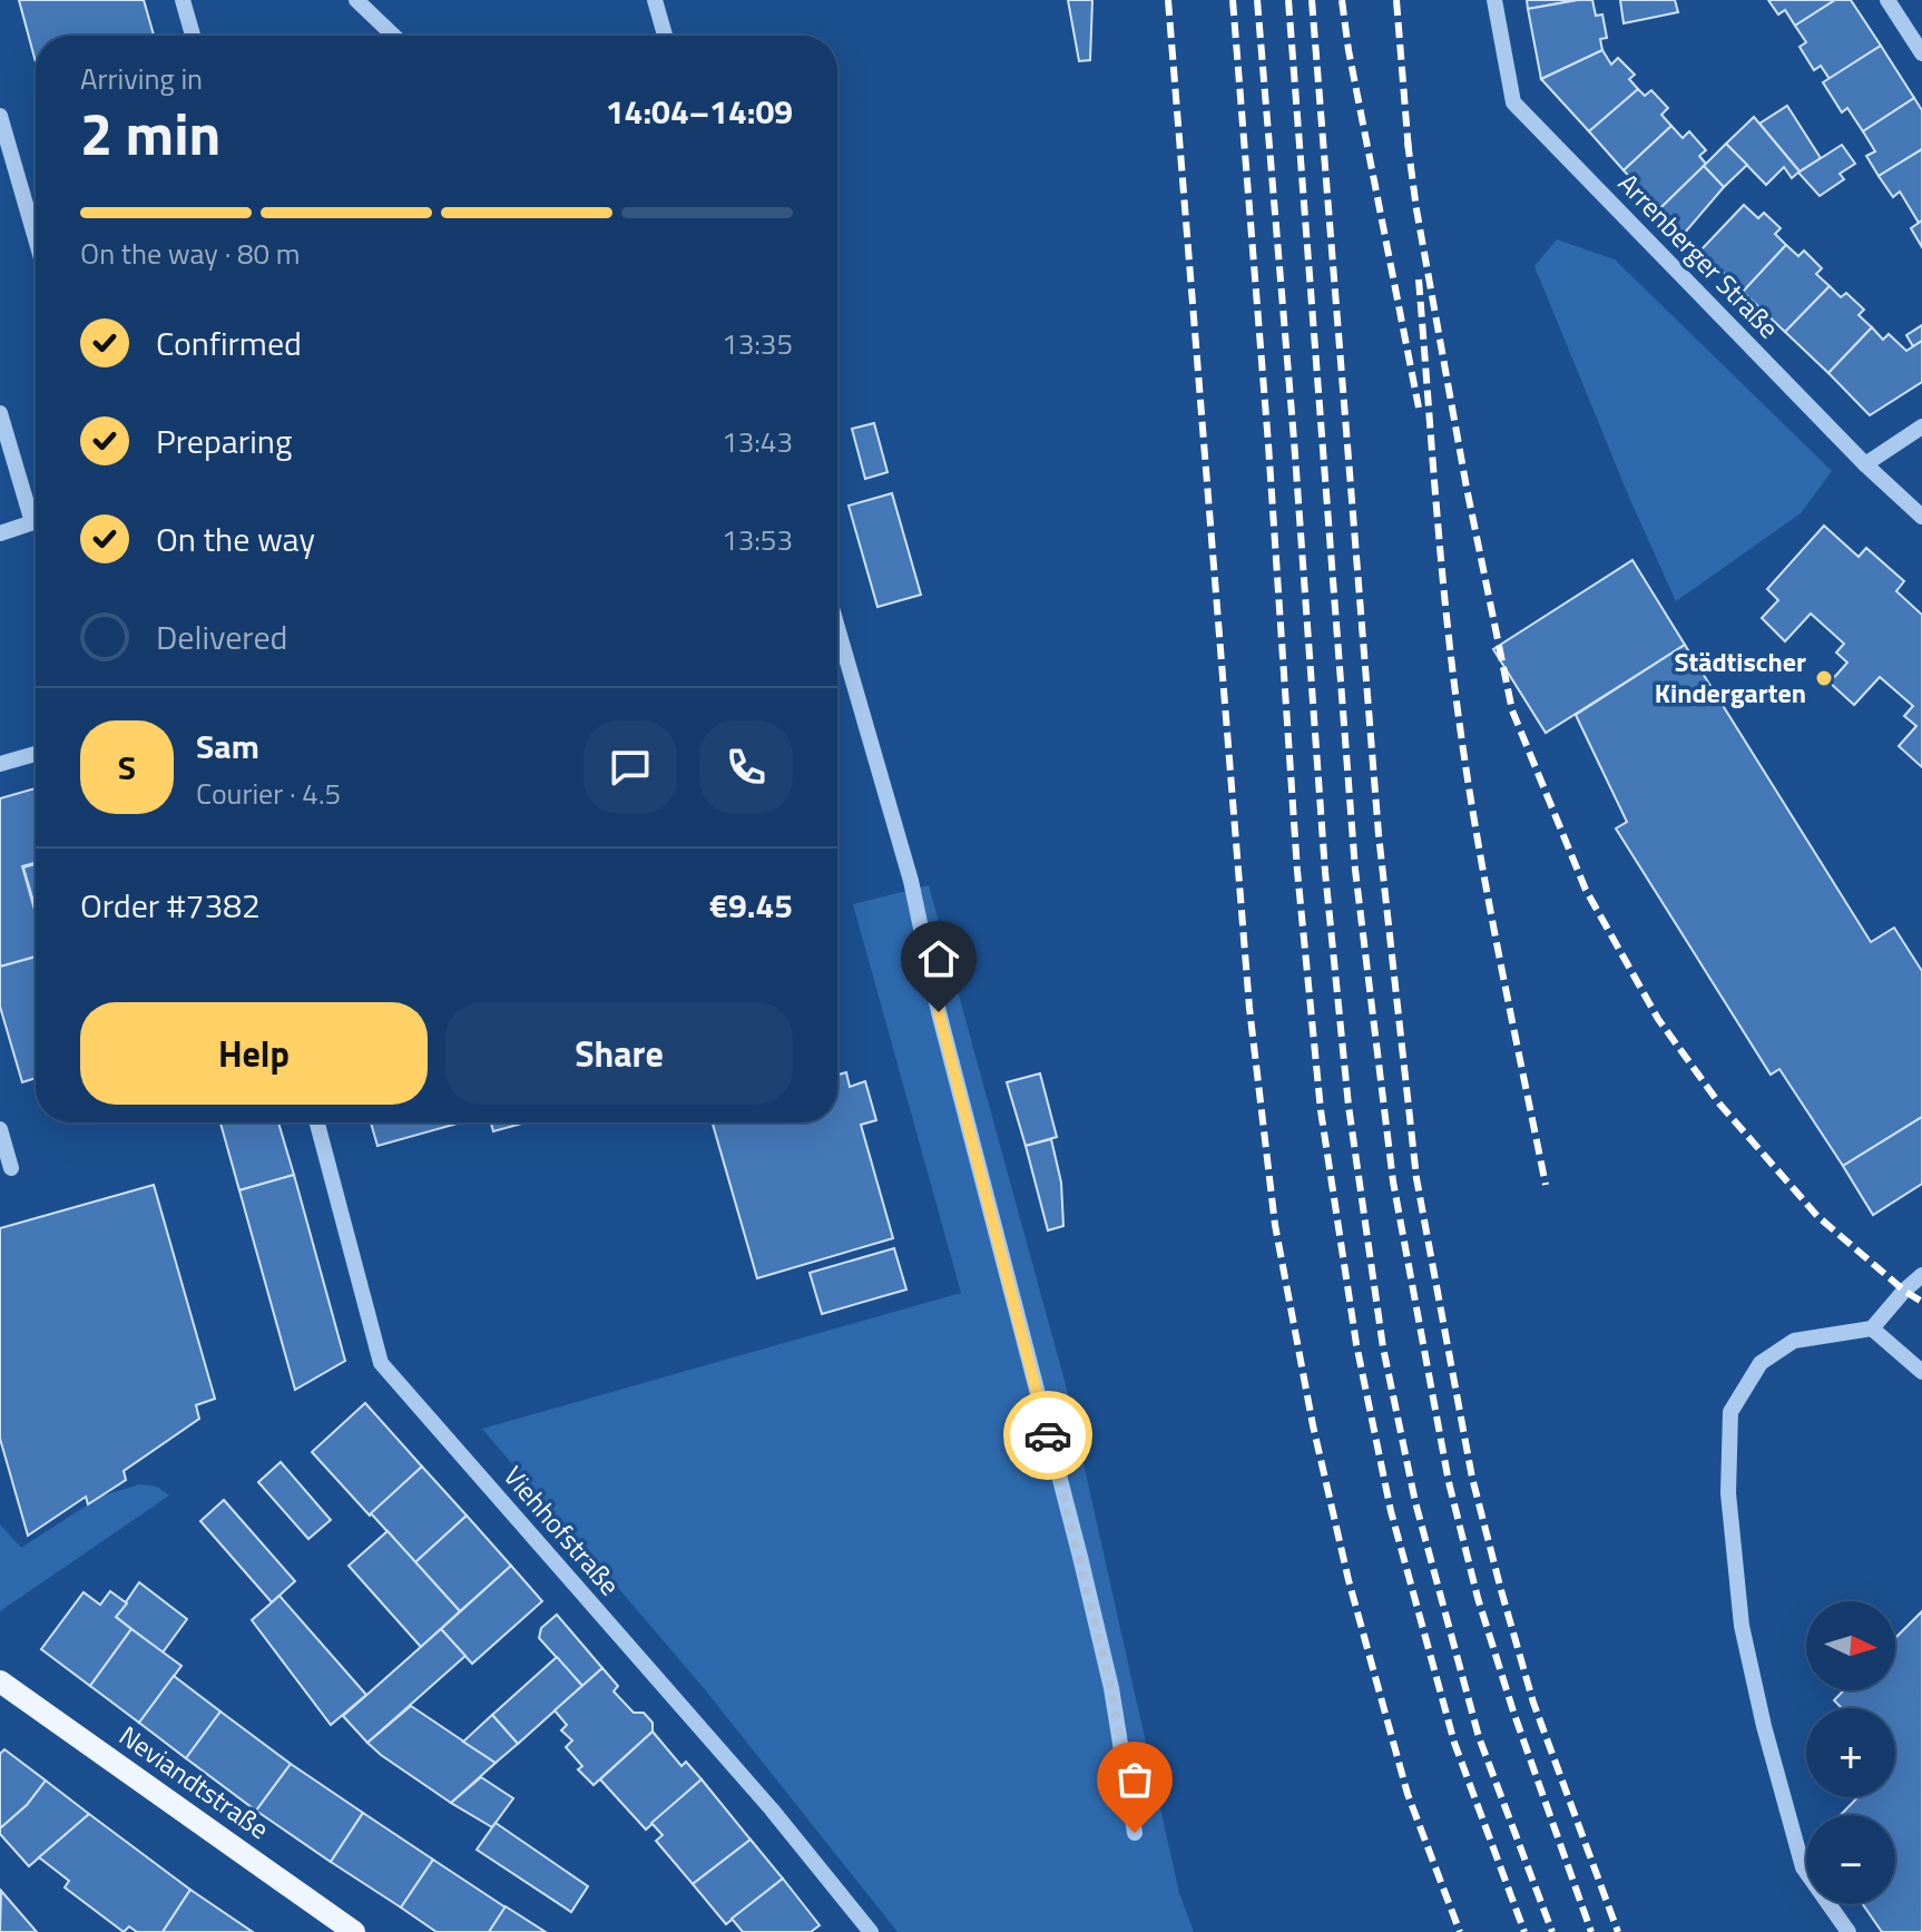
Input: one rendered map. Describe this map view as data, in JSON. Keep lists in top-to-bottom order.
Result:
{
  "streets": {
    "main road": ["Neviandtstraße"],
    "street": ["Arrenberger Straße", "Viehhofstraße"]
  },
  "places": ["Städtischer Kindergarten"],
  "north": "right",
  "page": {
    "heading": ["2 min", "Arriving in", "14:04–14:09"],
    "panel": [
      "Sam",
      "Courier · 4.5",
      "Order #7382",
      "€9.45"
    ],
    "bar": "On the way · 80 m",
    "list": [
      ["Confirmed", "13:35"],
      ["Preparing", "13:43"],
      ["On the way", "13:53"],
      "Delivered"
    ],
    "round": "S",
    "buttons": ["Help", "Share"],
    "map_buttons": ["+", "−"]
  }
}
